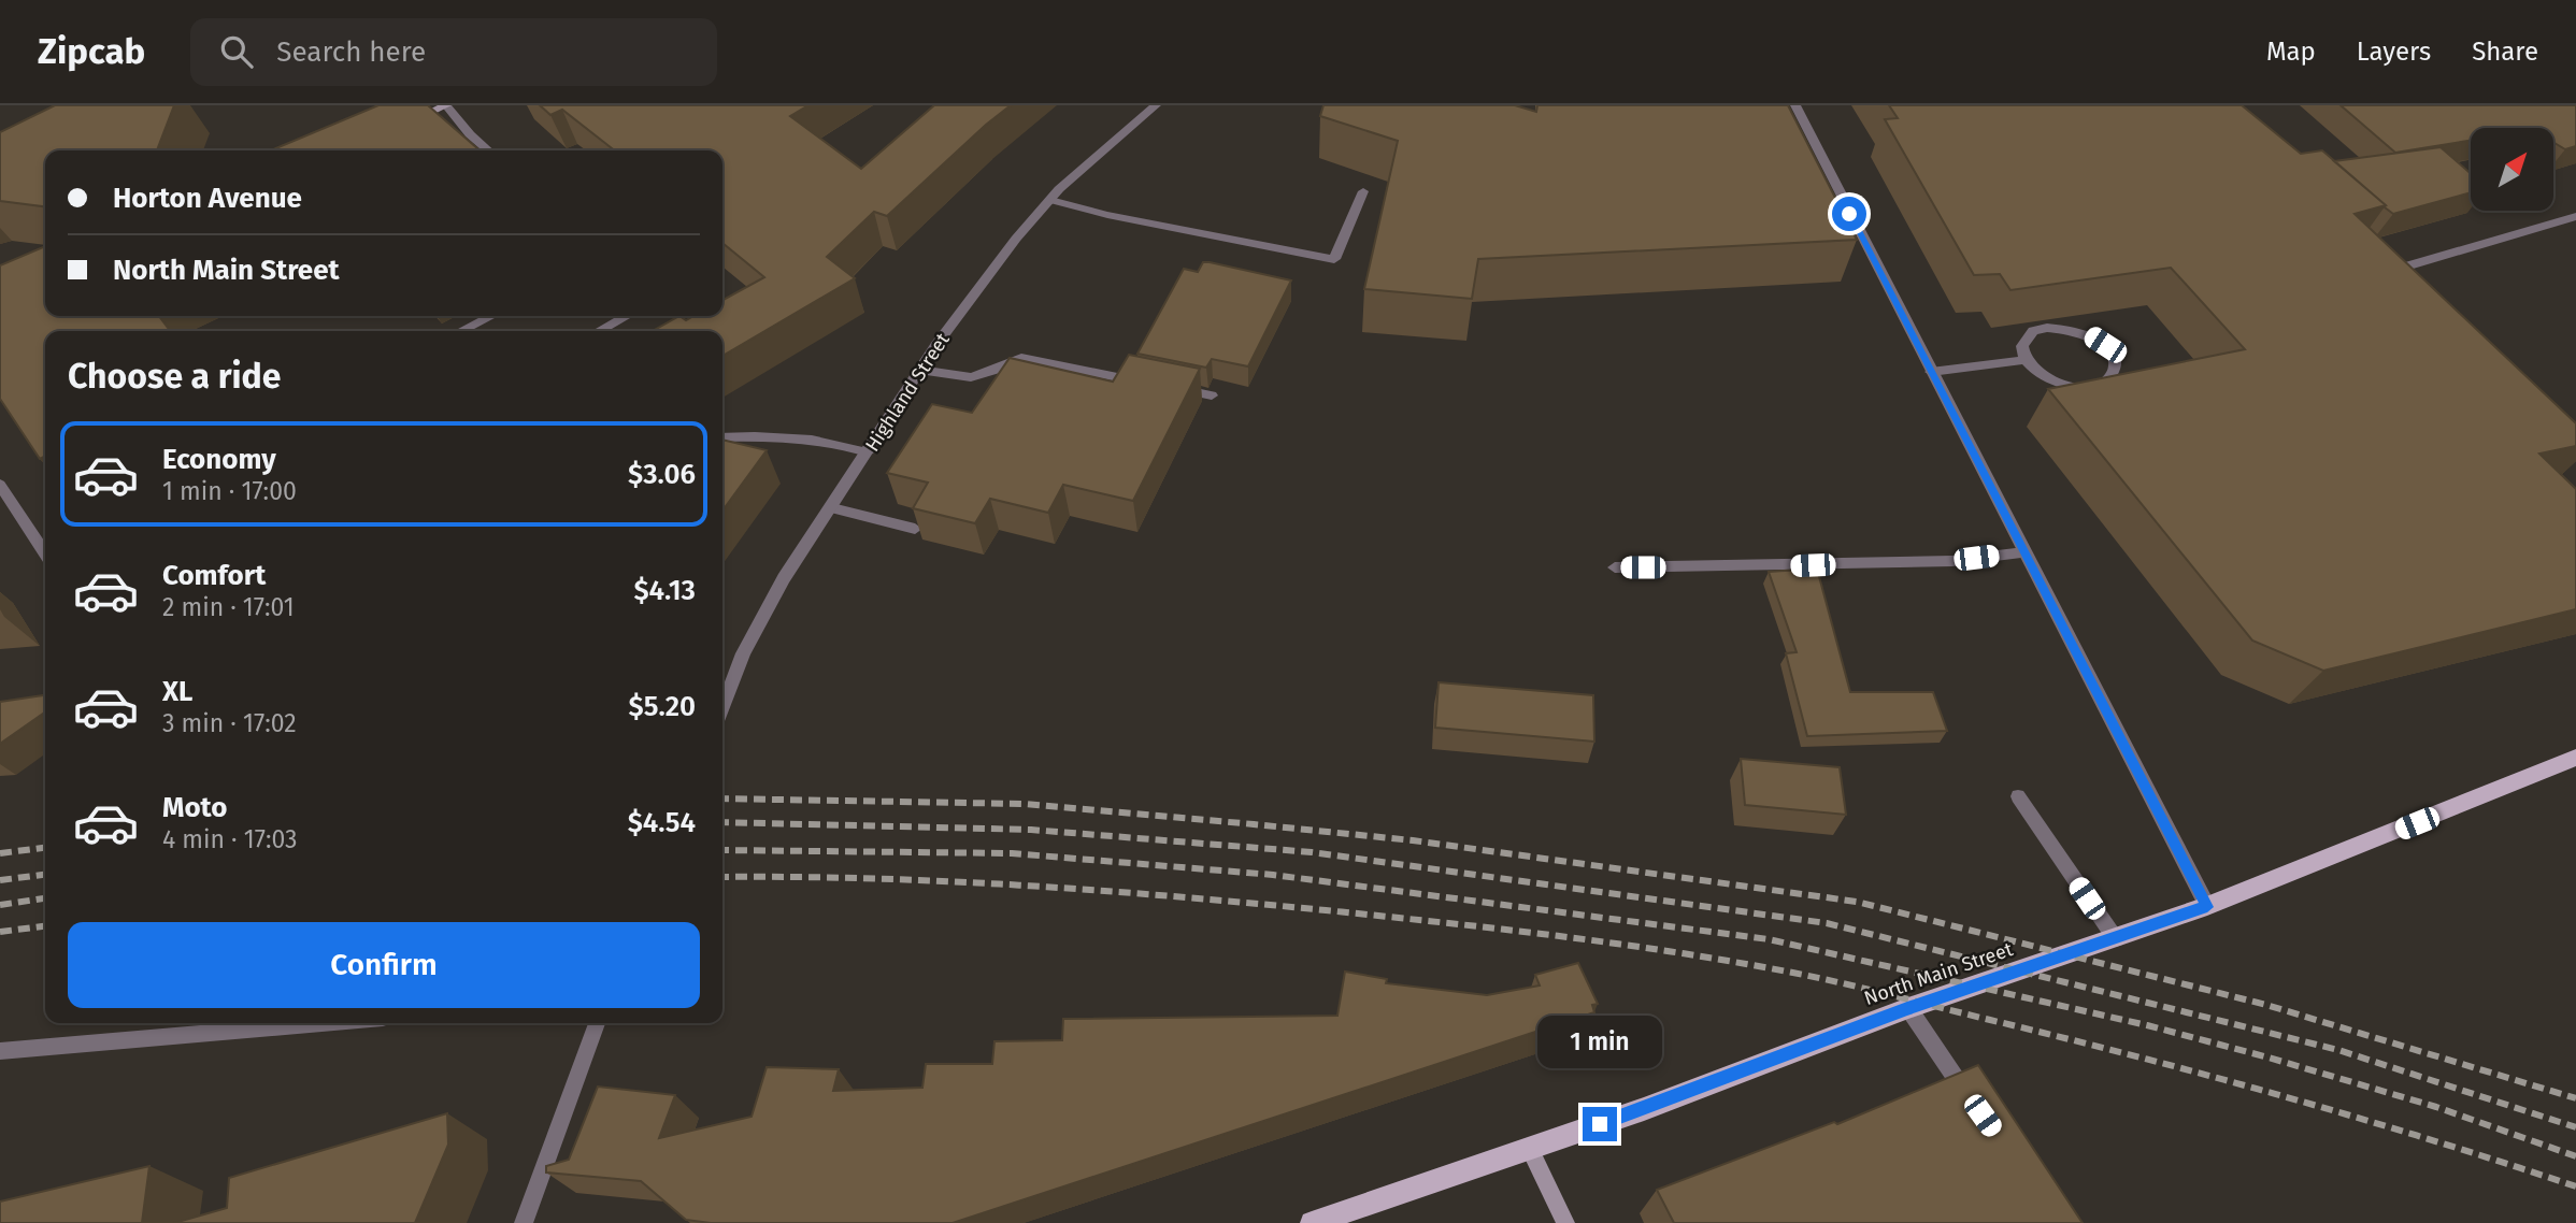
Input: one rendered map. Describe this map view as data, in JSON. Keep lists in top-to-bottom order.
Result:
{
  "streets": {
    "main road": ["North Main Street"],
    "street": ["Highland Street"]
  },
  "north": "top right",
  "page": {
    "header": "Zipcab",
    "search": "Search here",
    "nav": ["Map", "Layers", "Share"],
    "banner": ["Horton Avenue", "North Main Street"],
    "heading": "Choose a ride",
    "list": [
      {
        "name": "Economy",
        "note": "1 min · 17:00",
        "value": "$3.06"
      },
      {
        "name": "Comfort",
        "note": "2 min · 17:01",
        "value": "$4.13"
      },
      {
        "name": "XL",
        "note": "3 min · 17:02",
        "value": "$5.20"
      },
      {
        "name": "Moto",
        "note": "4 min · 17:03",
        "value": "$4.54"
      }
    ],
    "buttons": "Confirm",
    "bubble": "1 min"
  }
}
